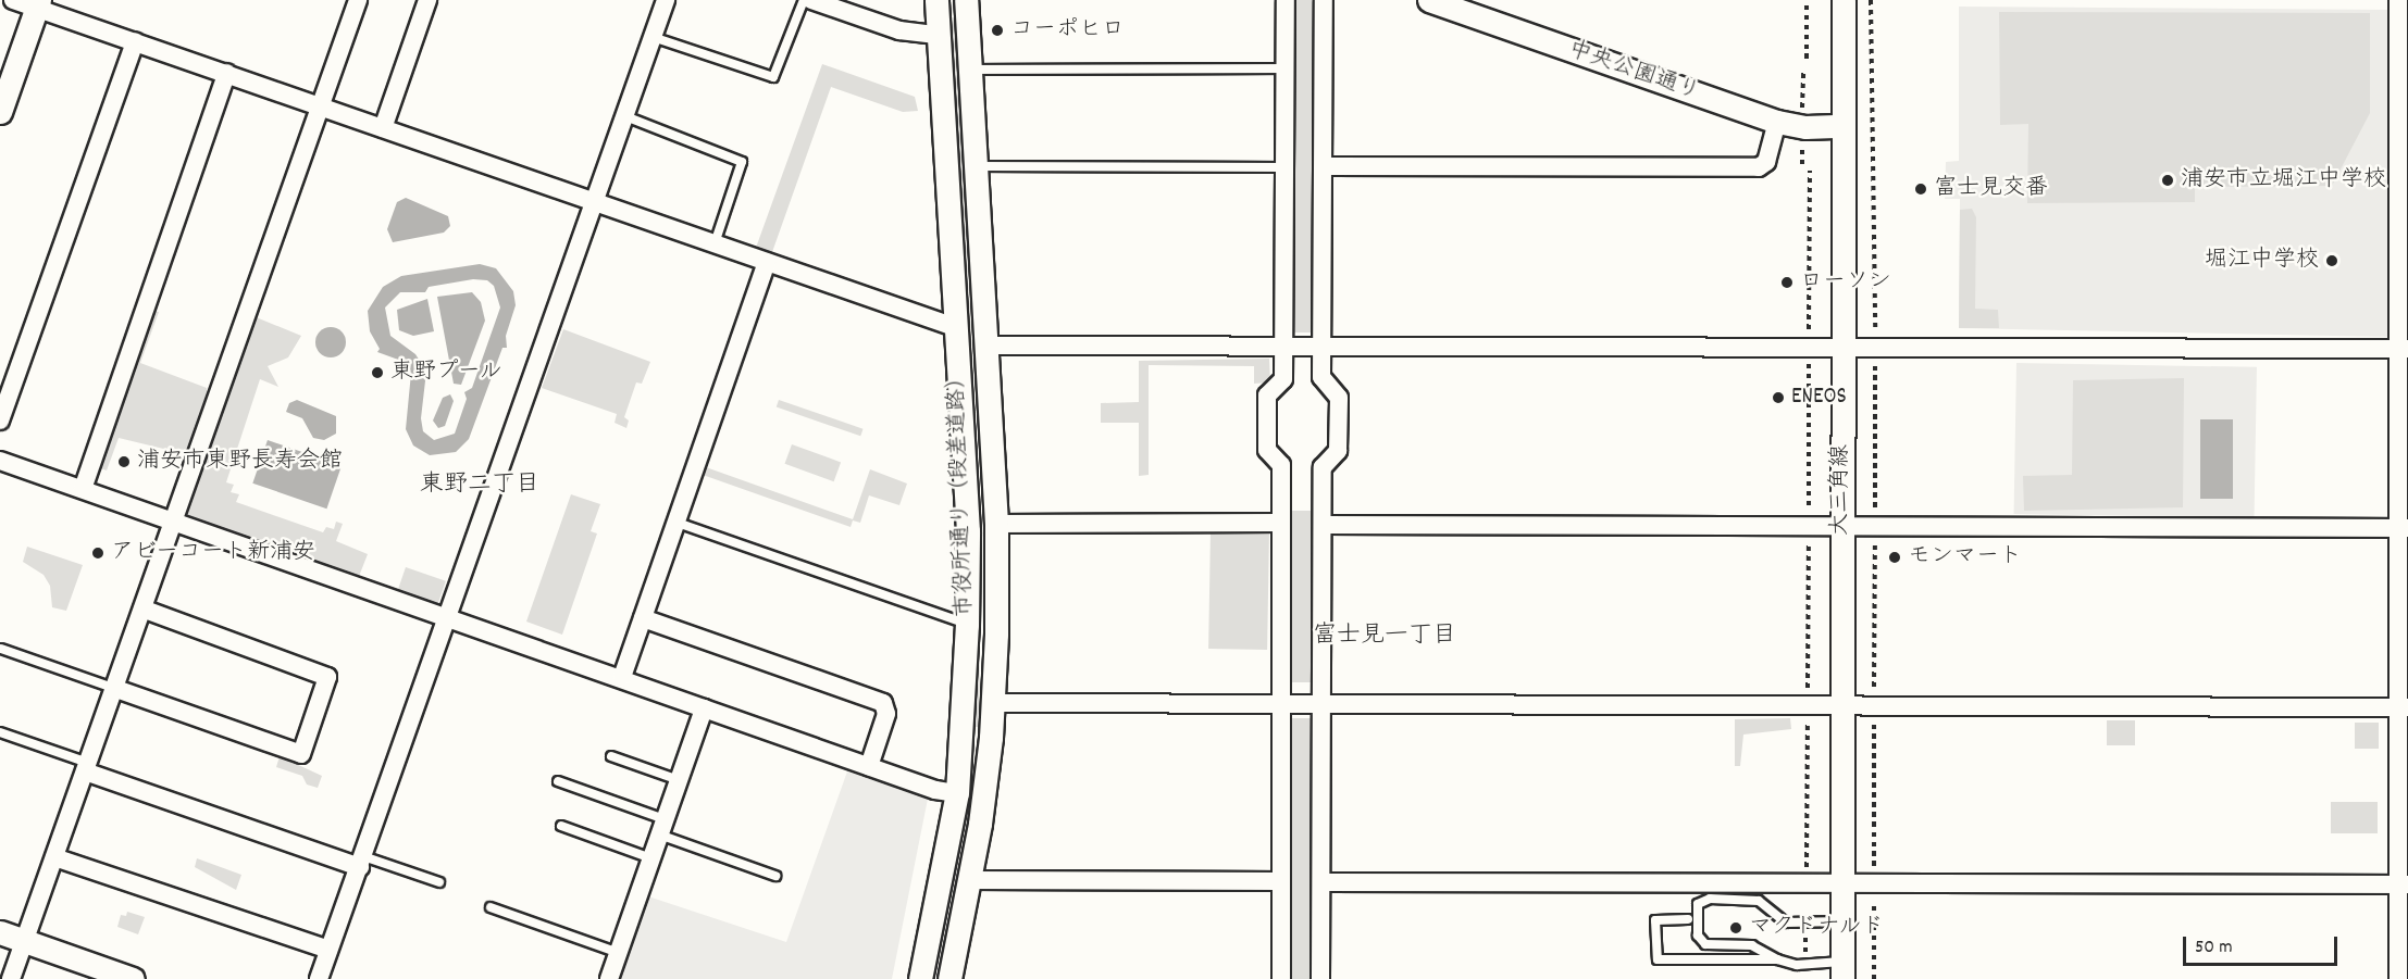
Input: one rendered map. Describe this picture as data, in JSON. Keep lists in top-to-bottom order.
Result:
{
  "streets": {
    "street": ["中央公園通り", "大三角線", "市役所通り（段差道路）"]
  },
  "crossings": [
    ["中央公園通り", "大三角線"]
  ],
  "districts": ["東野二丁目", "富士見一丁目"],
  "places": [
    "コーポヒロ",
    "浦安市立堀江中学校",
    "富士見交番",
    "堀江中学校",
    "ローソン",
    "東野プール",
    "ENEOS",
    "浦安市東野長寿会館",
    "アビーコート新浦安",
    "モンマート",
    "マクドナルド"
  ],
  "scale_bar": "50 m"
}
